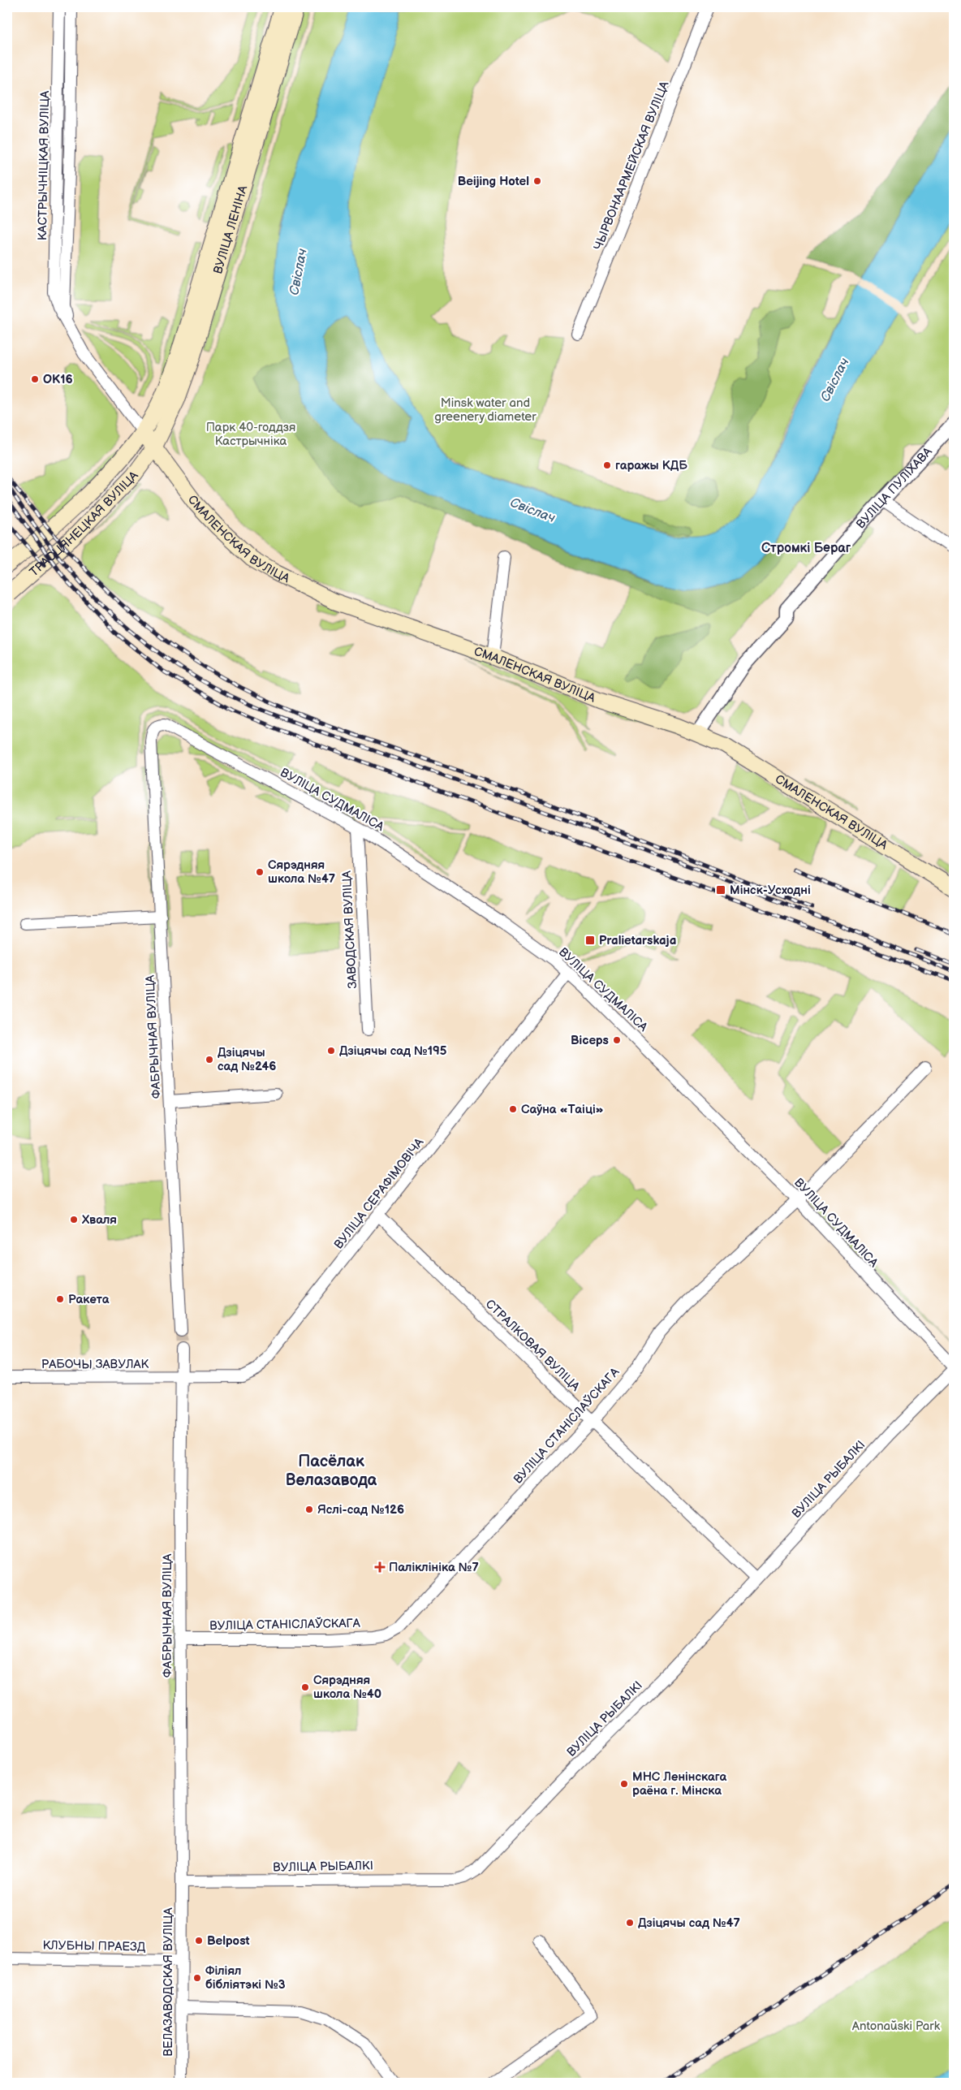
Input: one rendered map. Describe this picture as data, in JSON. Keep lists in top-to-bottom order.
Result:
{
  "streets": {
    "main road": ["ВУЛІЦА ЛЕНІНА", "ТРАСЦЯНЕЦКАЯ ВУЛІЦА", "СМАЛЕНСКАЯ ВУЛІЦА"],
    "street": [
      "КАСТРЫЧНІЦКАЯ ВУЛІЦА",
      "ЧЫРВОНААРМЕЙСКАЯ ВУЛІЦА",
      "ВУЛІЦА ПУЛІХАВА",
      "ВУЛІЦА СУДМАЛІСА",
      "ЗАВОДСКАЯ ВУЛІЦА",
      "ФАБРЫЧНАЯ ВУЛІЦА",
      "ВУЛІЦА СЕРАФІМОВІЧА",
      "СТРАЛКОВАЯ ВУЛІЦА",
      "РАБОЧЫ ЗАВУЛАК",
      "ВУЛІЦА СТАНІСЛАЎСКАГА",
      "ВУЛІЦА РЫБАЛКІ",
      "КЛУБНЫ ПРАЕЗД",
      "ВЕЛАЗАВОДСКАЯ ВУЛІЦА"
    ]
  },
  "crossings": [
    ["КАСТРЫЧНІЦКАЯ ВУЛІЦА", "ВУЛІЦА ЛЕНІНА"],
    ["КАСТРЫЧНІЦКАЯ ВУЛІЦА", "ТРАСЦЯНЕЦКАЯ ВУЛІЦА"],
    ["КАСТРЫЧНІЦКАЯ ВУЛІЦА", "СМАЛЕНСКАЯ ВУЛІЦА"],
    ["ВУЛІЦА ЛЕНІНА", "ТРАСЦЯНЕЦКАЯ ВУЛІЦА"],
    ["ВУЛІЦА ЛЕНІНА", "СМАЛЕНСКАЯ ВУЛІЦА"],
    ["ВУЛІЦА ПУЛІХАВА", "СМАЛЕНСКАЯ ВУЛІЦА"],
    ["ТРАСЦЯНЕЦКАЯ ВУЛІЦА", "СМАЛЕНСКАЯ ВУЛІЦА"],
    ["ВУЛІЦА СУДМАЛІСА", "ЗАВОДСКАЯ ВУЛІЦА"],
    ["ВУЛІЦА СУДМАЛІСА", "ФАБРЫЧНАЯ ВУЛІЦА"],
    ["ВУЛІЦА СУДМАЛІСА", "ВУЛІЦА СЕРАФІМОВІЧА"],
    ["ВУЛІЦА СУДМАЛІСА", "ВУЛІЦА СТАНІСЛАЎСКАГА"],
    ["ФАБРЫЧНАЯ ВУЛІЦА", "ВУЛІЦА СЕРАФІМОВІЧА"],
    ["ФАБРЫЧНАЯ ВУЛІЦА", "РАБОЧЫ ЗАВУЛАК"],
    ["ФАБРЫЧНАЯ ВУЛІЦА", "ВУЛІЦА СТАНІСЛАЎСКАГА"],
    ["ФАБРЫЧНАЯ ВУЛІЦА", "ВУЛІЦА РЫБАЛКІ"],
    ["ФАБРЫЧНАЯ ВУЛІЦА", "ВЕЛАЗАВОДСКАЯ ВУЛІЦА"],
    ["ВУЛІЦА СЕРАФІМОВІЧА", "СТРАЛКОВАЯ ВУЛІЦА"],
    ["ВУЛІЦА СЕРАФІМОВІЧА", "РАБОЧЫ ЗАВУЛАК"],
    ["СТРАЛКОВАЯ ВУЛІЦА", "ВУЛІЦА СТАНІСЛАЎСКАГА"],
    ["СТРАЛКОВАЯ ВУЛІЦА", "ВУЛІЦА РЫБАЛКІ"],
    ["ВУЛІЦА РЫБАЛКІ", "ВЕЛАЗАВОДСКАЯ ВУЛІЦА"],
    ["КЛУБНЫ ПРАЕЗД", "ВЕЛАЗАВОДСКАЯ ВУЛІЦА"]
  ],
  "districts": ["Стромкі Бераг", "Пасёлак Велазавода"],
  "water": ["Свіслач"],
  "parks": ["Minsk water and greenery diameter", "Парк 40-годдзя Кастрычніка", "Antonaŭski Park"],
  "places": {
    "other": [
      "Beijing Hotel",
      "OK16",
      "гаражы КДБ",
      "Сярэдняя школа №47",
      "Biceps",
      "Дзіцячы сад №195",
      "Дзіцячы сад №246",
      "Саўна «Таіці»",
      "Хваля",
      "Ракета",
      "Яслі-сад №126",
      "Сярэдняя школа №40",
      "МНС Ленінскага раёна г. Мінска",
      "Дзіцячы сад №47",
      "Belpost",
      "Філіял бібліятэкі №3"
    ],
    "transit": ["Мінск-Усходні", "Pralietarskaja"],
    "health": ["Паліклініка №7"]
  }
}
